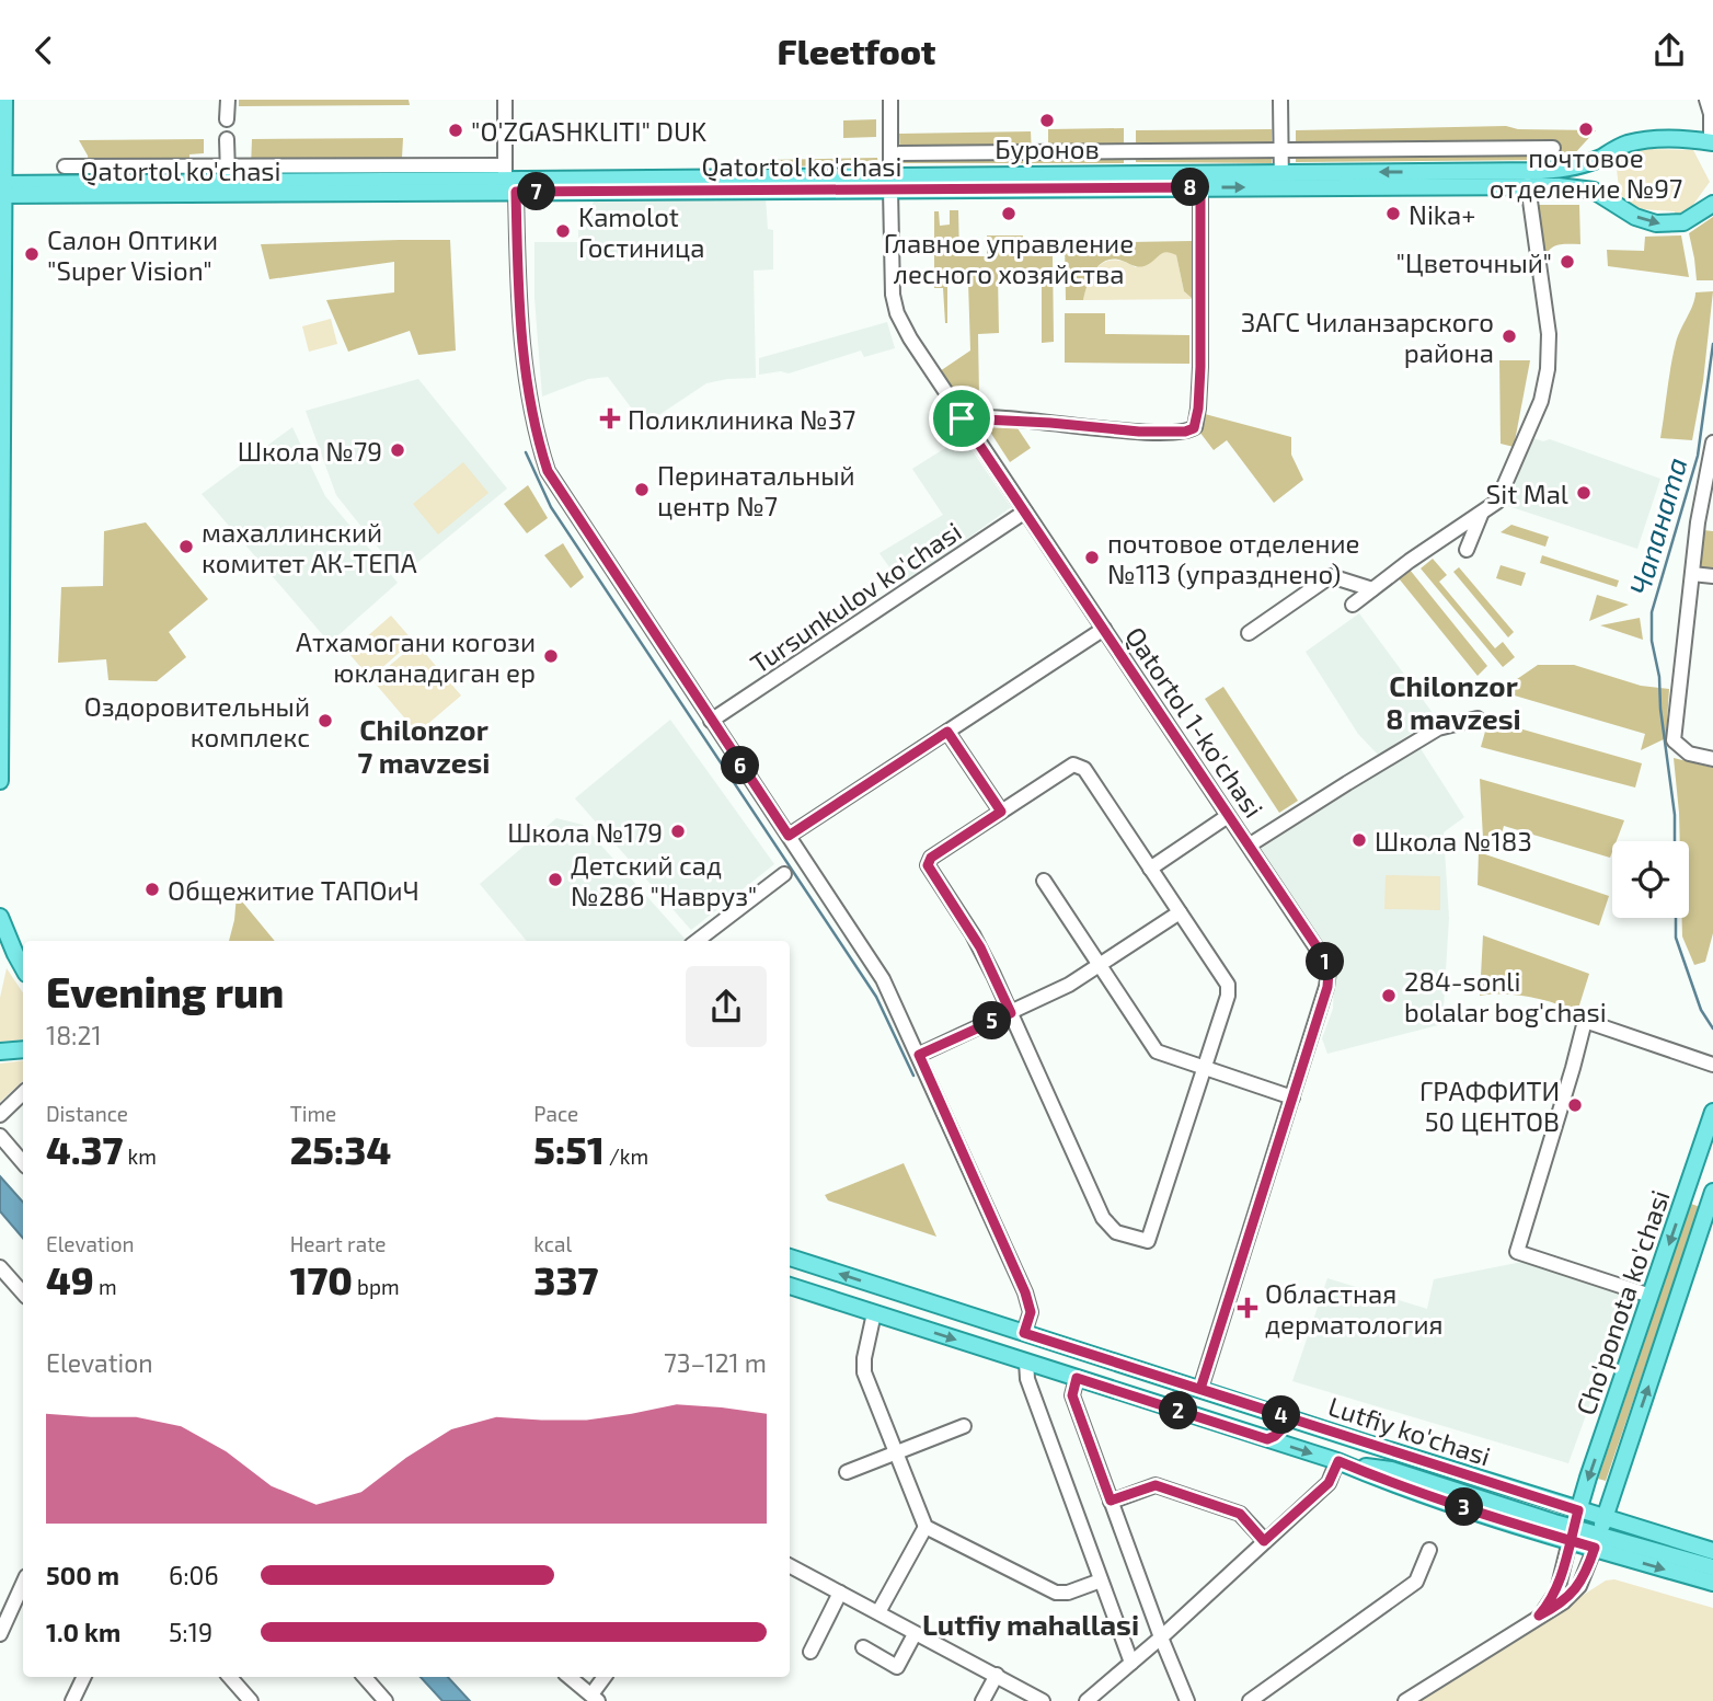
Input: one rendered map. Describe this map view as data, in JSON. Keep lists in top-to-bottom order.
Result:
{
  "streets": {
    "main road": ["Qatortol ko'chasi", "Cho'ponota ko'chasi", "Lutfiy ko'chasi"],
    "street": ["Tursunkulov ko'chasi", "Qatortol 1-ko'chasi"]
  },
  "crossings": [
    ["Qatortol ko'chasi", "Qatortol 1-ko'chasi"],
    ["Tursunkulov ko'chasi", "Qatortol 1-ko'chasi"],
    ["Qatortol 1-ko'chasi", "Lutfiy ko'chasi"],
    ["Cho'ponota ko'chasi", "Lutfiy ko'chasi"]
  ],
  "districts": ["Chilonzor 8 mavzesi", "Chilonzor 7 mavzesi", "Lutfiy mahallasi"],
  "water": ["Чапаната"],
  "places": {
    "other": [
      "Буронов",
      "почтовое отделение №97",
      "\"O'ZGASHKLITI\" DUK",
      "Главное управление лесного хозяйства",
      "Nika+",
      "Kamolot Гостиница",
      "Салон Оптики \"Super Vision\"",
      "\"Цветочный\"",
      "ЗАГС Чиланзарского района",
      "Школа №79",
      "Перинатальный центр №7",
      "Sit Mal",
      "махаллинский комитет АК-ТЕПА",
      "почтовое отделение №113 (упразднено)",
      "Атхамогани когози юкланадиган ер",
      "Оздоровительный комплекс",
      "Школа №179",
      "Школа №183",
      "Детский сад №286 \"Навруз\"",
      "Общежитие ТАПОиЧ",
      "284-sonli bolalar bog'chasi",
      "ГРАФФИТИ 50 ЦЕНТОВ"
    ],
    "health": ["Поликлиника №37", "Областная дерматология"]
  },
  "page": {
    "header": "Fleetfoot",
    "pins": [
      "8",
      "7",
      "6",
      "1",
      "5",
      "2",
      "4",
      "3"
    ],
    "heading": ["Evening run", "18:21"],
    "stats": [
      ["Distance", "4.37 km"],
      ["Time", "25:34"],
      ["Pace", "5:51 /km"],
      ["Elevation", "49 m"],
      ["Heart rate", "170 bpm"],
      ["kcal", "337"]
    ],
    "chart": ["Elevation", "73–121 m"],
    "list": [
      {
        "name": "500 m",
        "note": "6:06"
      },
      {
        "name": "1.0 km",
        "note": "5:19"
      }
    ]
  }
}
